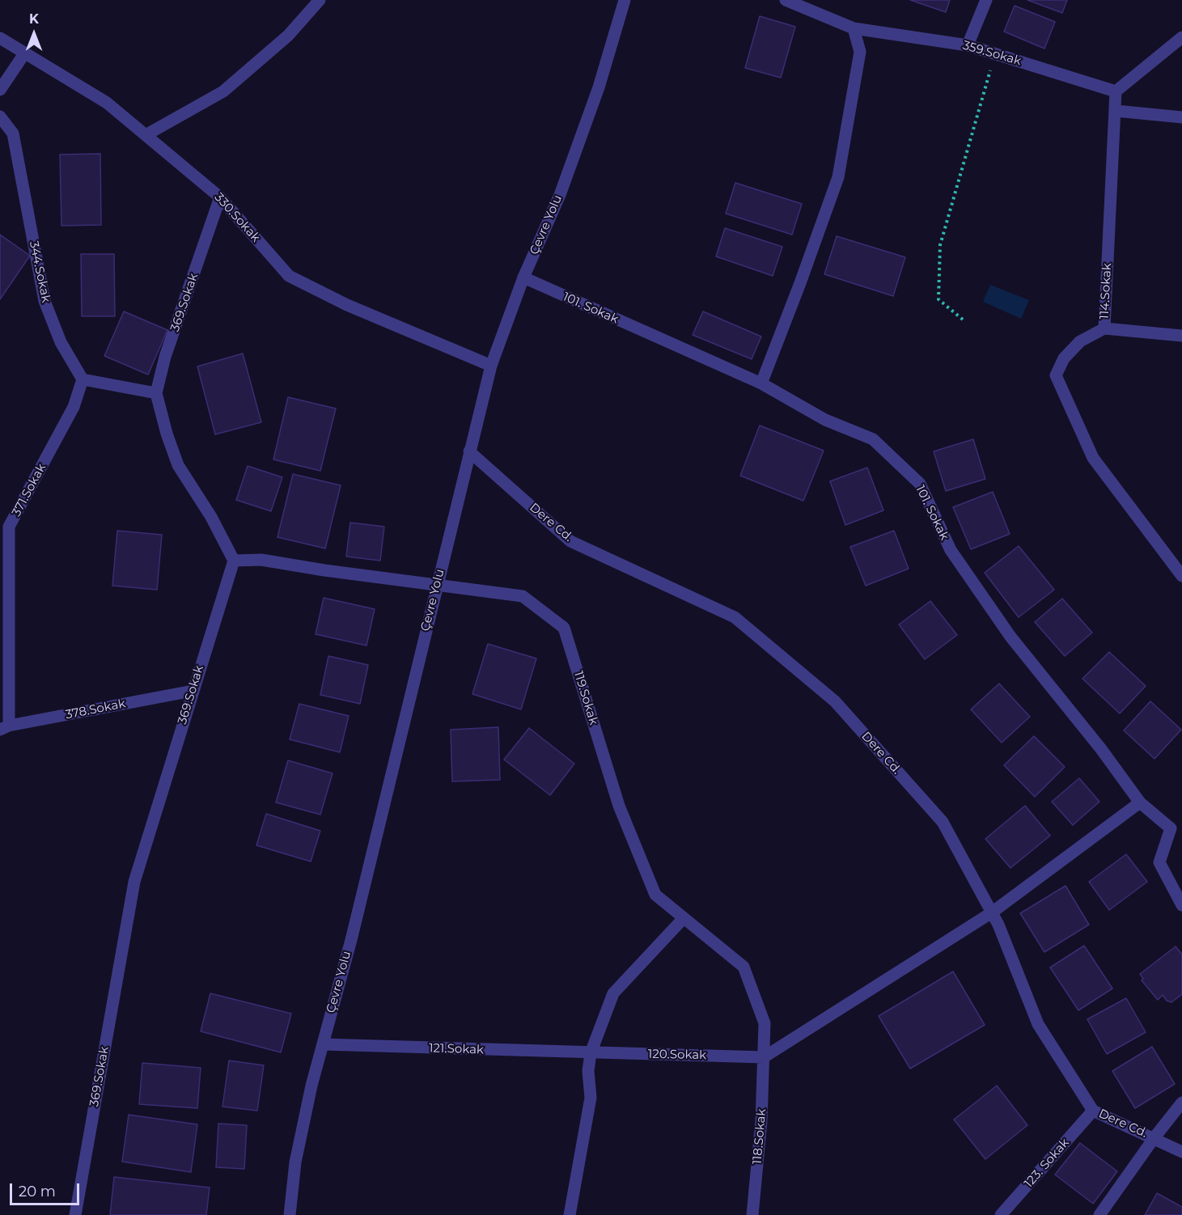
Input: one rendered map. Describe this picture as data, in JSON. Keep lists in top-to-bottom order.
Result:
{
  "streets": {
    "street": [
      "359.Sokak",
      "330.Sokak",
      "Çevre Yolu",
      "344.Sokak",
      "114.Sokak",
      "369.Sokak",
      "101. Sokak",
      "371.Sokak",
      "Dere Cd.",
      "119.Sokak",
      "378.Sokak",
      "121.Sokak",
      "120.Sokak",
      "118.Sokak",
      "123. Sokak"
    ]
  },
  "crossings": [
    ["359.Sokak", "114.Sokak"],
    ["330.Sokak", "Çevre Yolu"],
    ["330.Sokak", "369.Sokak"],
    ["Çevre Yolu", "101. Sokak"],
    ["Çevre Yolu", "Dere Cd."],
    ["Çevre Yolu", "119.Sokak"],
    ["Çevre Yolu", "121.Sokak"],
    ["344.Sokak", "371.Sokak"],
    ["369.Sokak", "119.Sokak"],
    ["369.Sokak", "378.Sokak"],
    ["371.Sokak", "378.Sokak"],
    ["Dere Cd.", "123. Sokak"],
    ["119.Sokak", "120.Sokak"],
    ["119.Sokak", "118.Sokak"],
    ["121.Sokak", "120.Sokak"],
    ["120.Sokak", "118.Sokak"]
  ],
  "scale_bar": "20 m",
  "north": "top"
}
